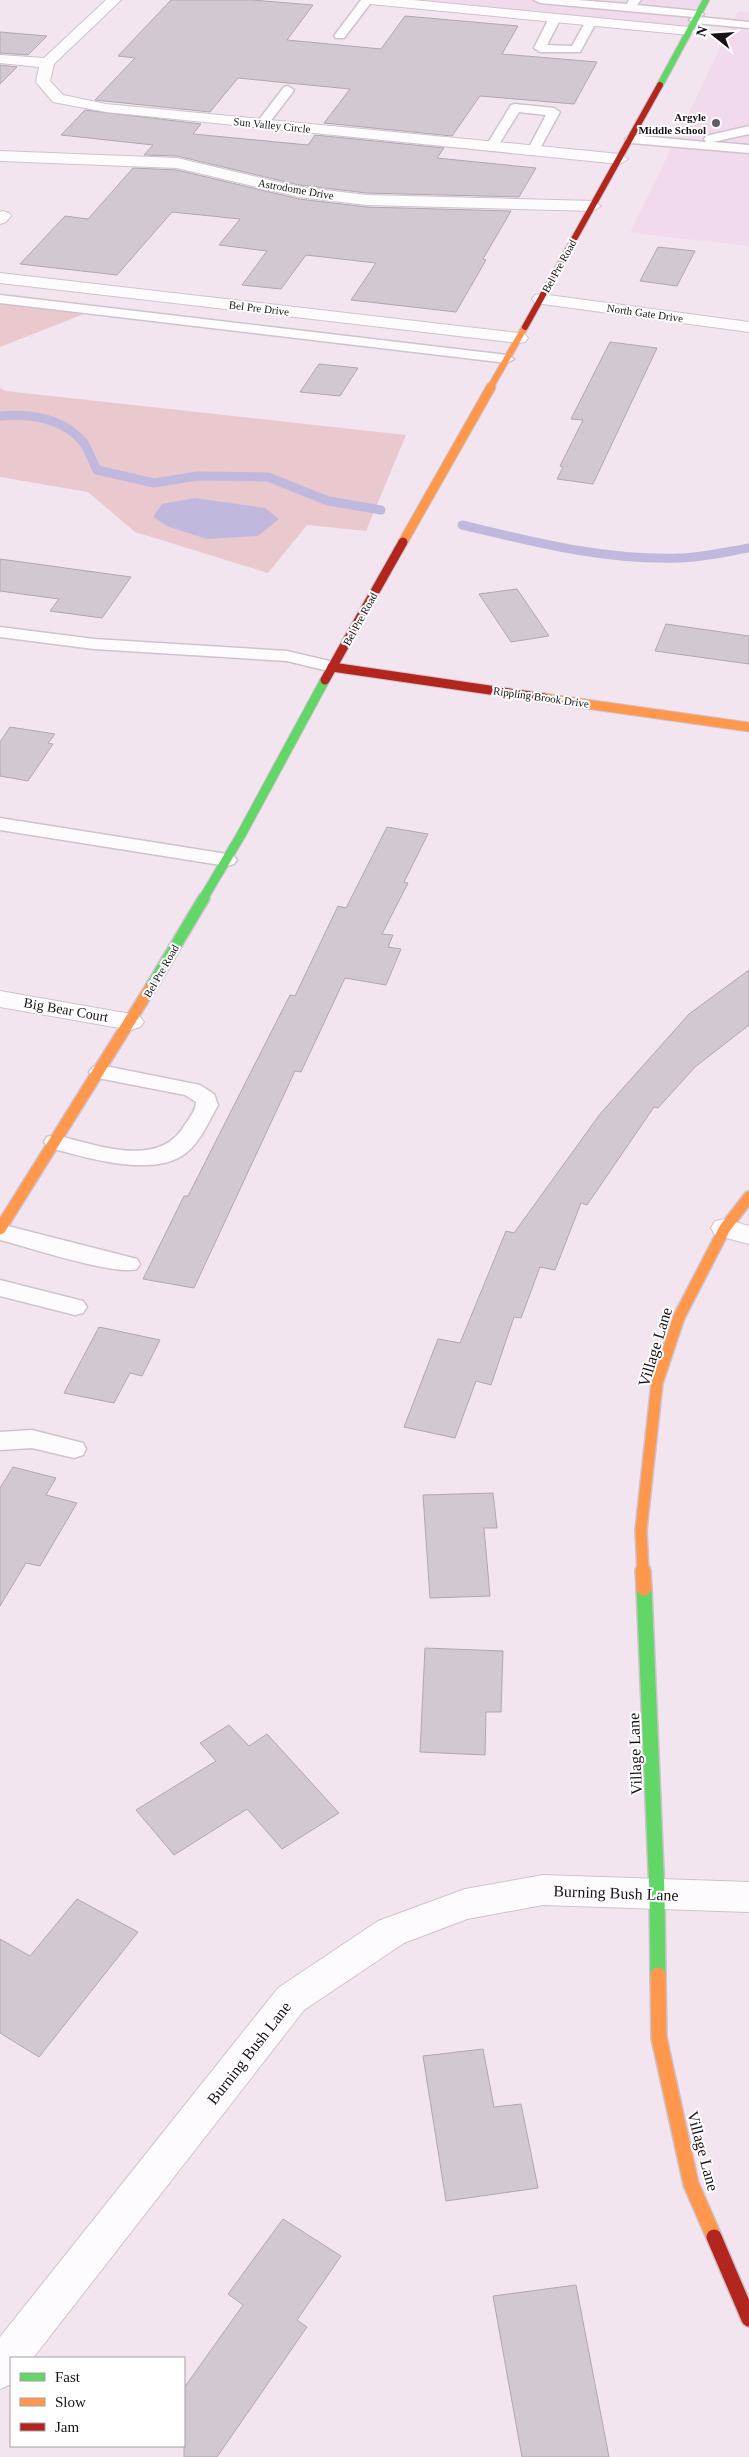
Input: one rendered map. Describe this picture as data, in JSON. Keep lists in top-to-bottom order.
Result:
{
  "streets": {
    "main road": ["Bel Pre Road", "Rippling Brook Drive", "Village Lane"],
    "street": [
      "Sun Valley Circle",
      "Astrodome Drive",
      "Bel Pre Drive",
      "North Gate Drive",
      "Big Bear Court",
      "Burning Bush Lane"
    ]
  },
  "crossings": [
    ["Sun Valley Circle", "Bel Pre Road"],
    ["Astrodome Drive", "Bel Pre Road"],
    ["Bel Pre Road", "Bel Pre Drive"],
    ["Bel Pre Road", "North Gate Drive"],
    ["Bel Pre Road", "Rippling Brook Drive"],
    ["Bel Pre Road", "Big Bear Court"],
    ["Village Lane", "Burning Bush Lane"]
  ],
  "places": ["Argyle Middle School"],
  "legend": ["Fast", "Slow", "Jam"],
  "north": "left"
}
